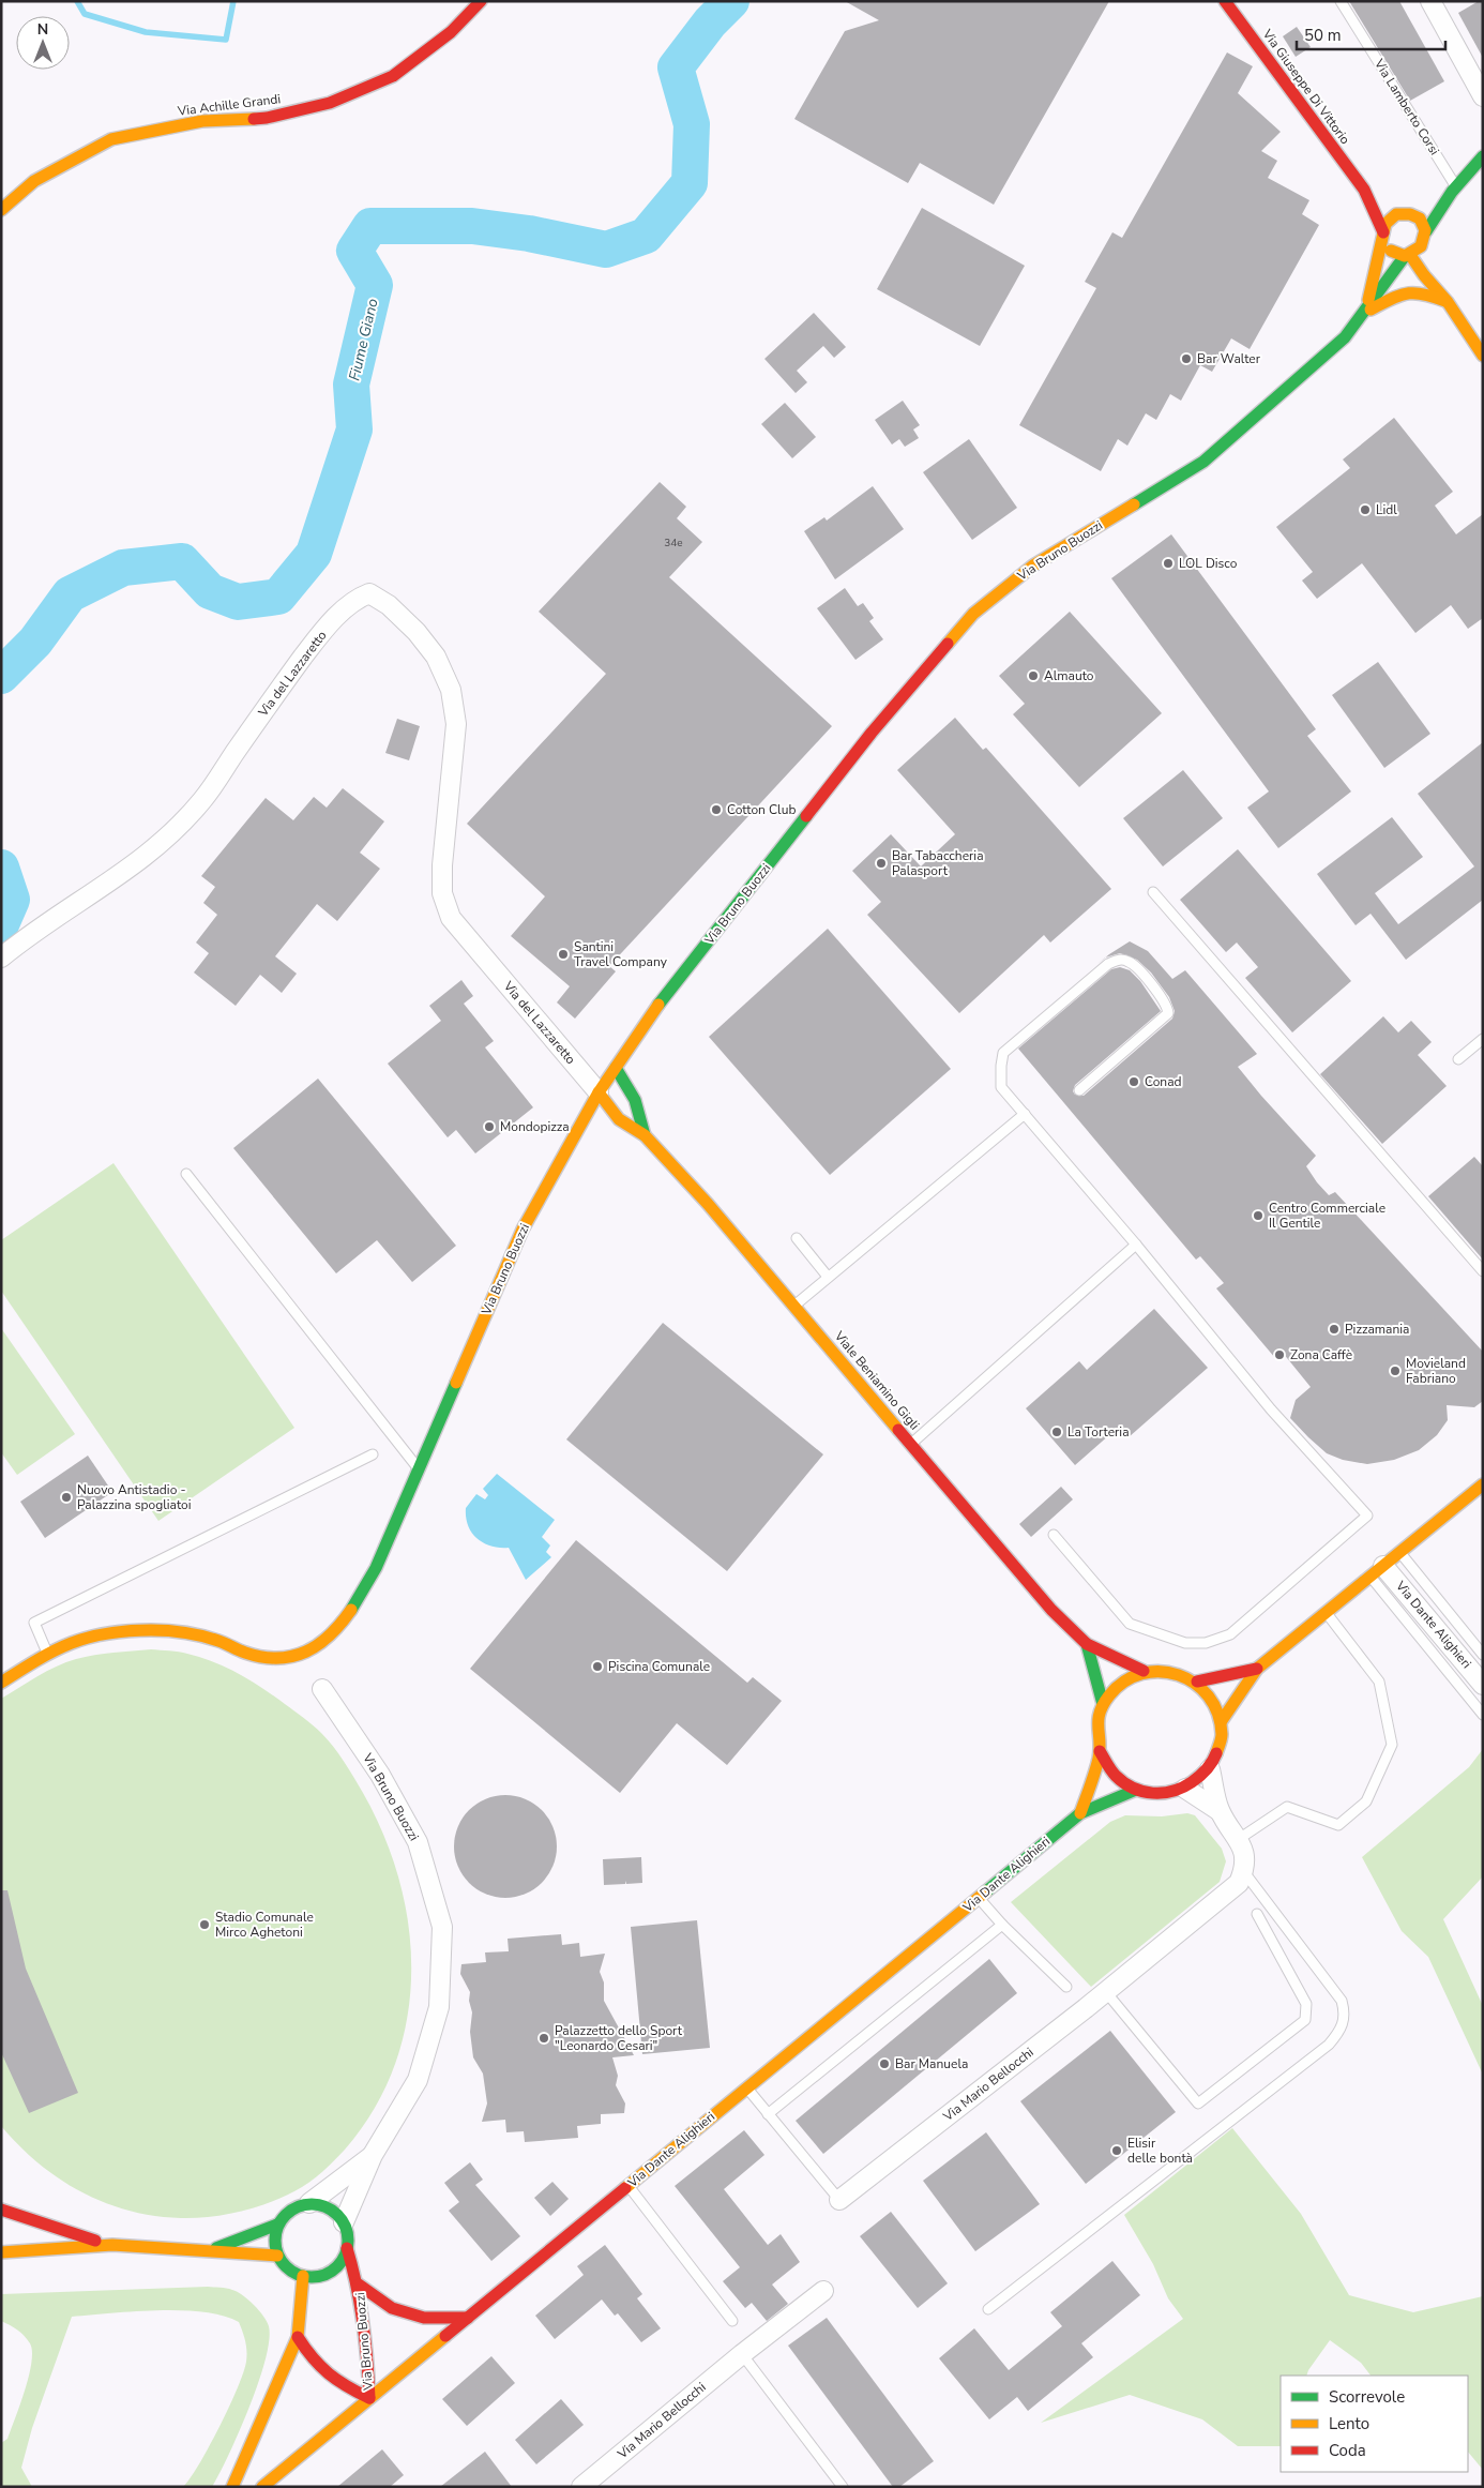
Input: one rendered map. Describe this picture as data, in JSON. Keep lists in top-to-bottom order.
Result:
{
  "streets": {
    "street": [
      "Via Giuseppe Di Vittorio",
      "Via Achille Grandi",
      "Via Bruno Buozzi",
      "Via del Lazzaretto",
      "Viale Beniamino Gigli",
      "Via Dante Alighieri",
      "Via Mario Bellocchi"
    ],
    "lane": ["Via Lamberto Corsi"]
  },
  "crossings": [
    ["Via Giuseppe Di Vittorio", "Via Bruno Buozzi"],
    ["Via Bruno Buozzi", "Via del Lazzaretto"],
    ["Via Bruno Buozzi", "Viale Beniamino Gigli"],
    ["Via Bruno Buozzi", "Via Dante Alighieri"],
    ["Via del Lazzaretto", "Viale Beniamino Gigli"],
    ["Viale Beniamino Gigli", "Via Dante Alighieri"],
    ["Via Dante Alighieri", "Via Mario Bellocchi"]
  ],
  "water": ["Fiume Giano"],
  "places": [
    "Bar Walter",
    "Lidl",
    "LOL Disco",
    "Almauto",
    "Cotton Club",
    "Bar Tabaccheria Palasport",
    "Santini Travel Company",
    "Conad",
    "Mondopizza",
    "Centro Commerciale Il Gentile",
    "Pizzamania",
    "Zona Caffè",
    "Movieland Fabriano",
    "La Torteria",
    "Nuovo Antistadio - Palazzina spogliatoi",
    "Piscina Comunale",
    "Stadio Comunale Mirco Aghetoni",
    "Palazzetto dello Sport \"Leonardo Cesari\"",
    "Bar Manuela",
    "Elisir delle bontà"
  ],
  "house_numbers": ["34e"],
  "legend": ["Scorrevole", "Lento", "Coda"],
  "scale_bar": "50 m",
  "north": "top"
}
